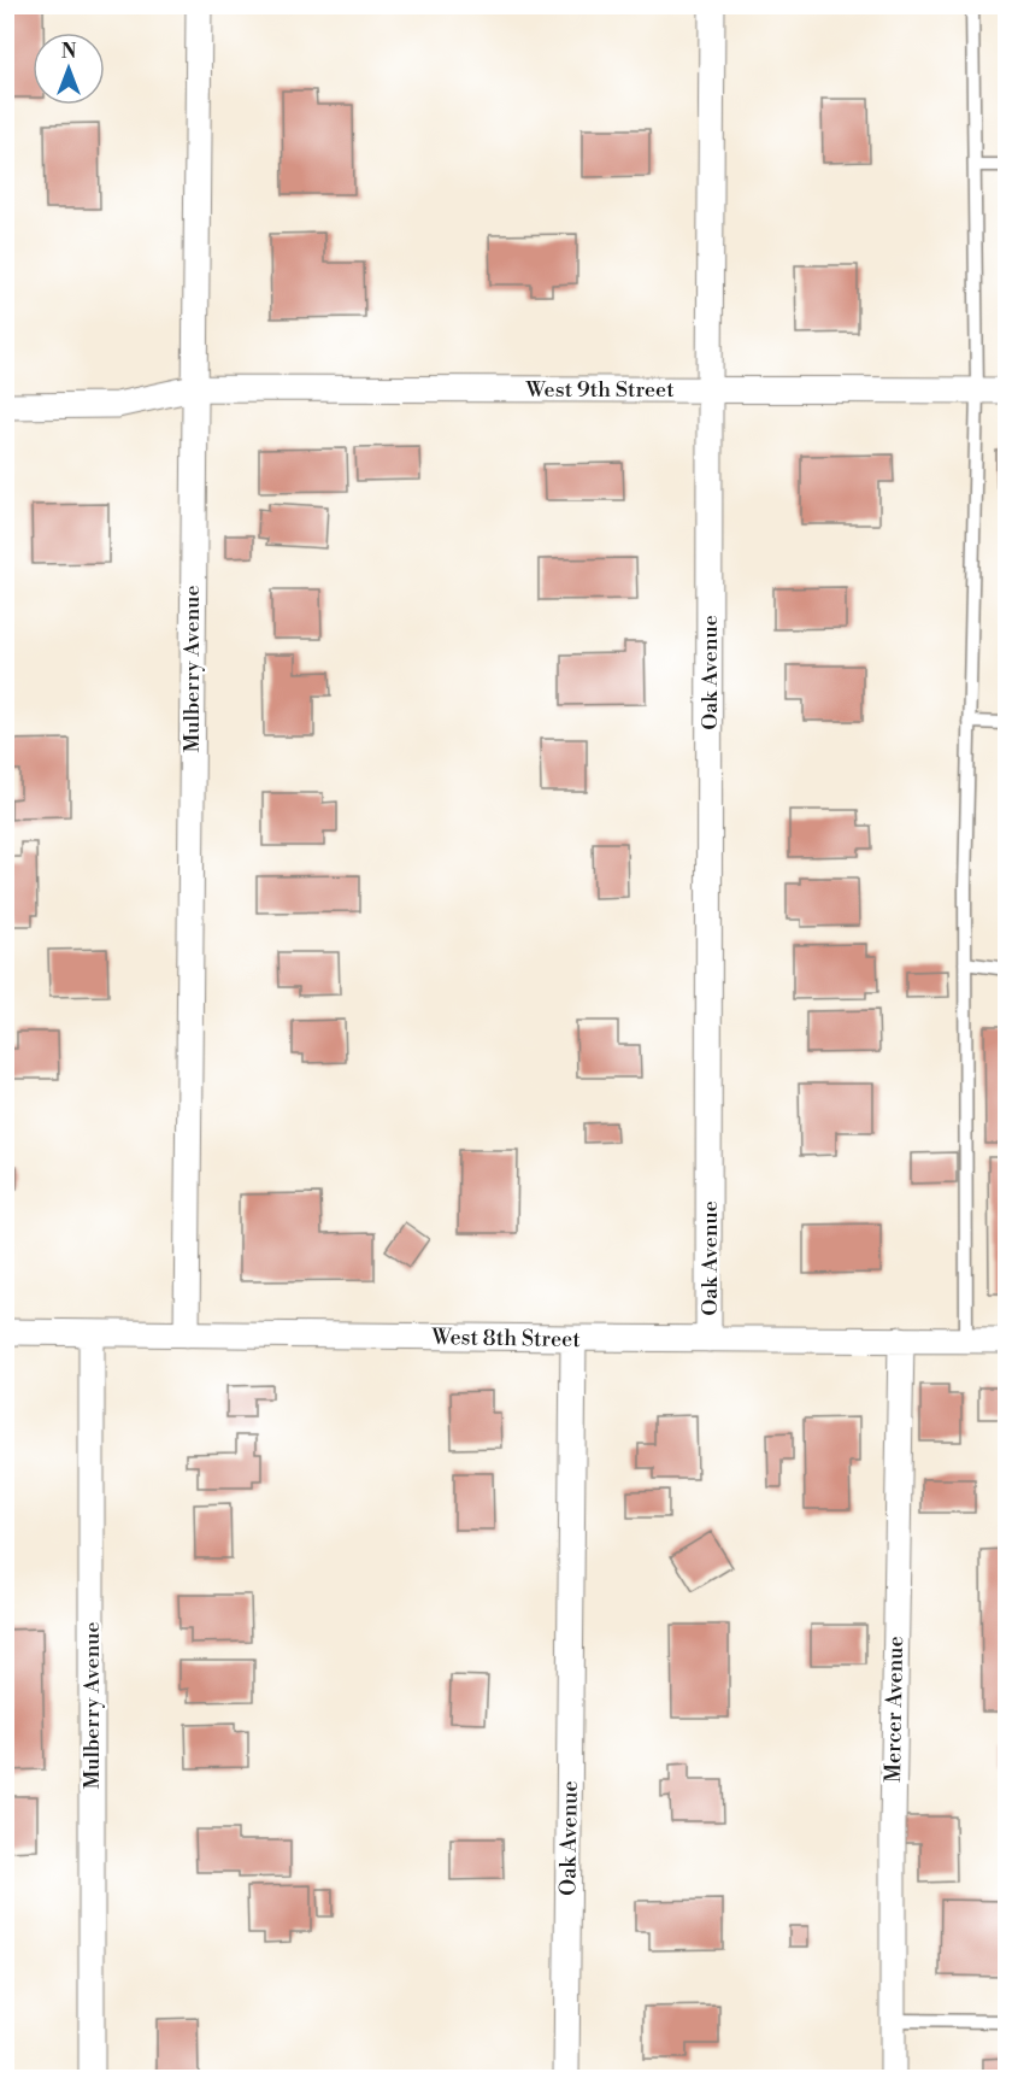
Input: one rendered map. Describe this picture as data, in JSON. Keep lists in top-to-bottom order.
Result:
{
  "streets": {
    "street": [
      "West 9th Street",
      "Mulberry Avenue",
      "Oak Avenue",
      "West 8th Street",
      "Mercer Avenue"
    ]
  },
  "crossings": [
    ["West 9th Street", "Mulberry Avenue"],
    ["West 9th Street", "Oak Avenue"],
    ["Mulberry Avenue", "West 8th Street"],
    ["Oak Avenue", "West 8th Street"],
    ["West 8th Street", "Mercer Avenue"]
  ],
  "north": "top"
}
